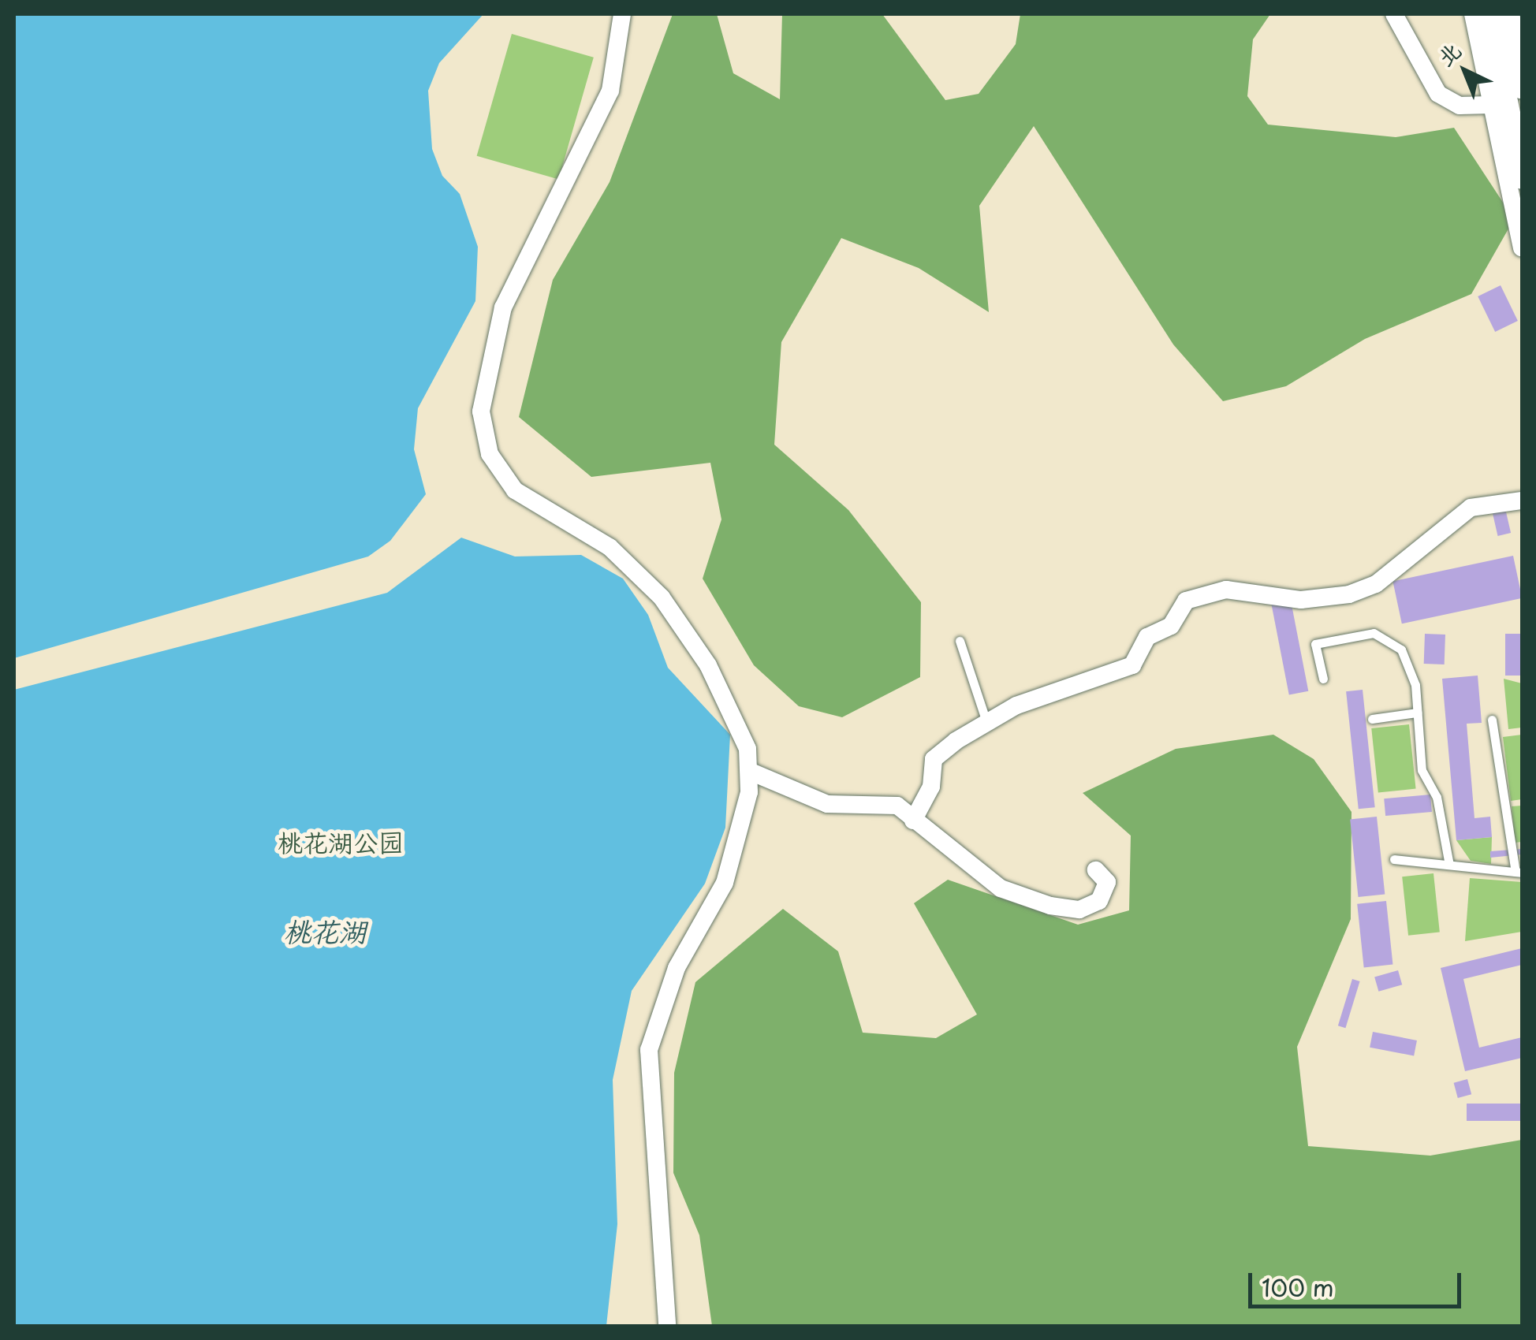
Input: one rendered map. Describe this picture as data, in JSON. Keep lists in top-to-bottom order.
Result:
{
  "water": ["桃花湖"],
  "parks": ["桃花湖公园"],
  "scale_bar": "100 m",
  "north": "top left"
}
